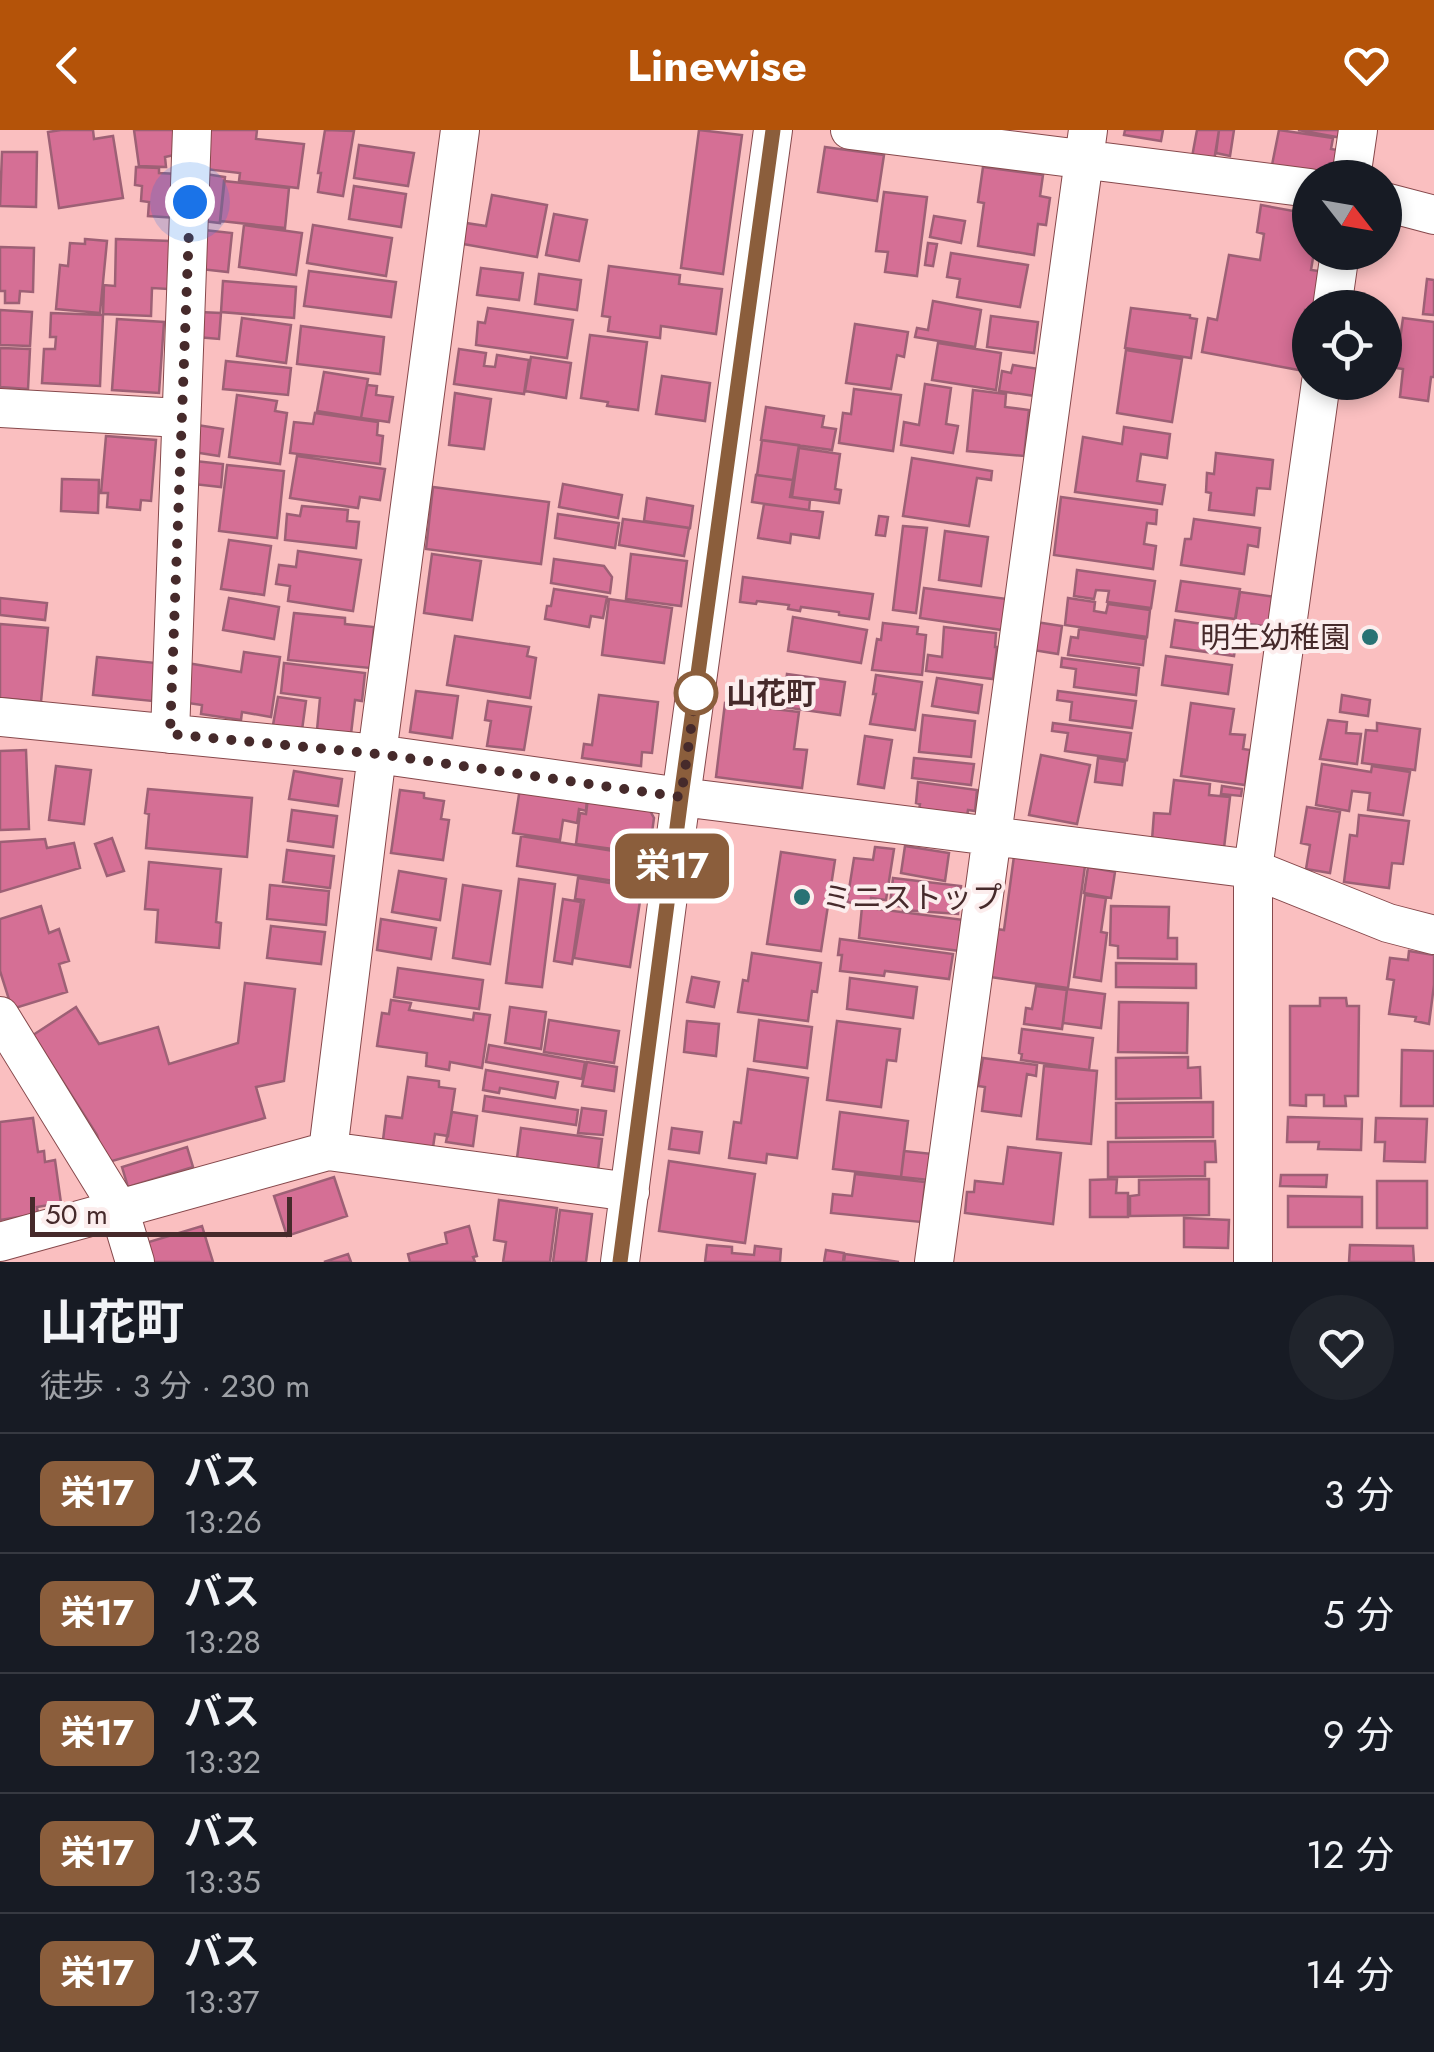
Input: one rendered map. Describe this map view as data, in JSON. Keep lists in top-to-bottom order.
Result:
{
  "places": ["明生幼稚園", "山花町", "ミニストップ"],
  "lines": ["bus line 栄17"],
  "scale_bar": "50 m",
  "north": "bottom right",
  "page": {
    "header": "Linewise",
    "on_map": "栄17",
    "scale": "50 m",
    "heading": ["山花町", "徒歩 · 3 分 · 230 m"],
    "list": [
      {
        "mark": "栄17",
        "name": "バス",
        "note": "13:26",
        "value": "3 分"
      },
      {
        "mark": "栄17",
        "name": "バス",
        "note": "13:28",
        "value": "5 分"
      },
      {
        "mark": "栄17",
        "name": "バス",
        "note": "13:32",
        "value": "9 分"
      },
      {
        "mark": "栄17",
        "name": "バス",
        "note": "13:35",
        "value": "12 分"
      },
      {
        "mark": "栄17",
        "name": "バス",
        "note": "13:37",
        "value": "14 分"
      }
    ]
  }
}
